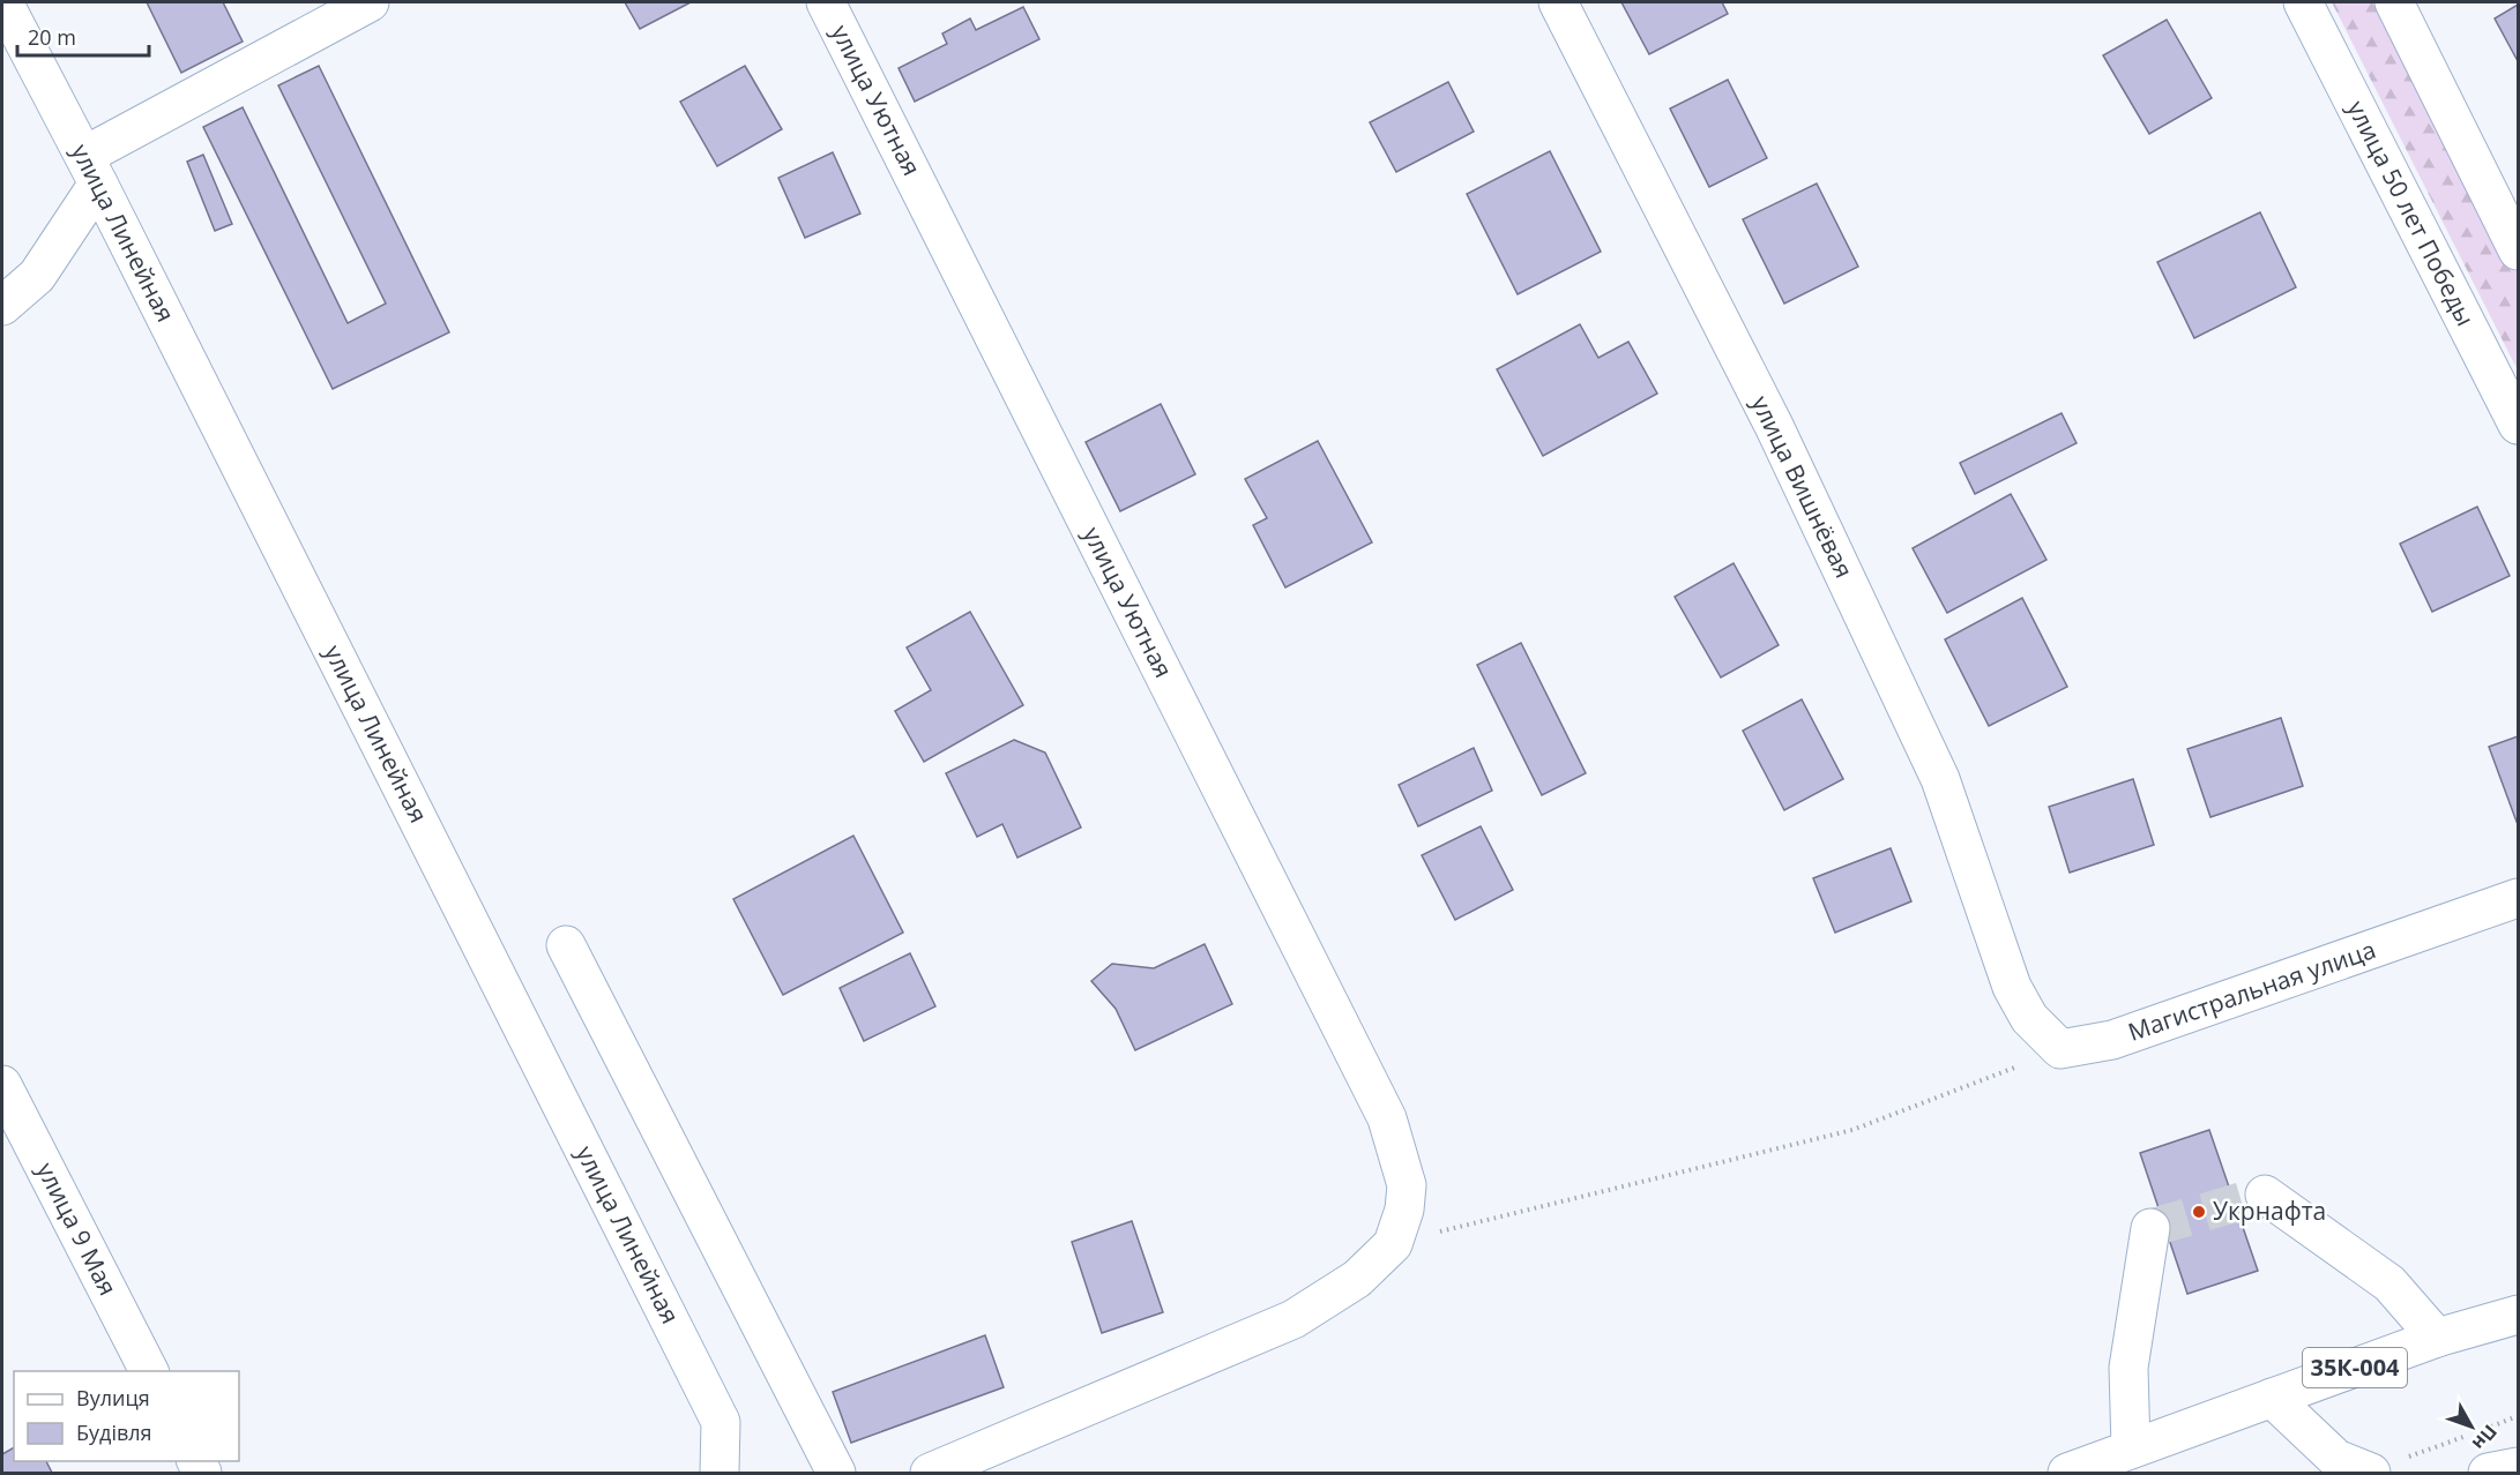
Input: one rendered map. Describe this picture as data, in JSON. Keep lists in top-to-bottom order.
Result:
{
  "streets": {
    "street": [
      "улица Уютная",
      "улица 50 лет Победы",
      "улица Линейная",
      "улица Вишнёвая",
      "Магистральная улица",
      "улица 9 Мая",
      "35К-004"
    ]
  },
  "crossings": [
    ["улица Вишнёвая", "Магистральная улица"]
  ],
  "places": ["Укрнафта"],
  "legend": ["Вулиця", "Будівля"],
  "scale_bar": "20 m",
  "north": "bottom right"
}
